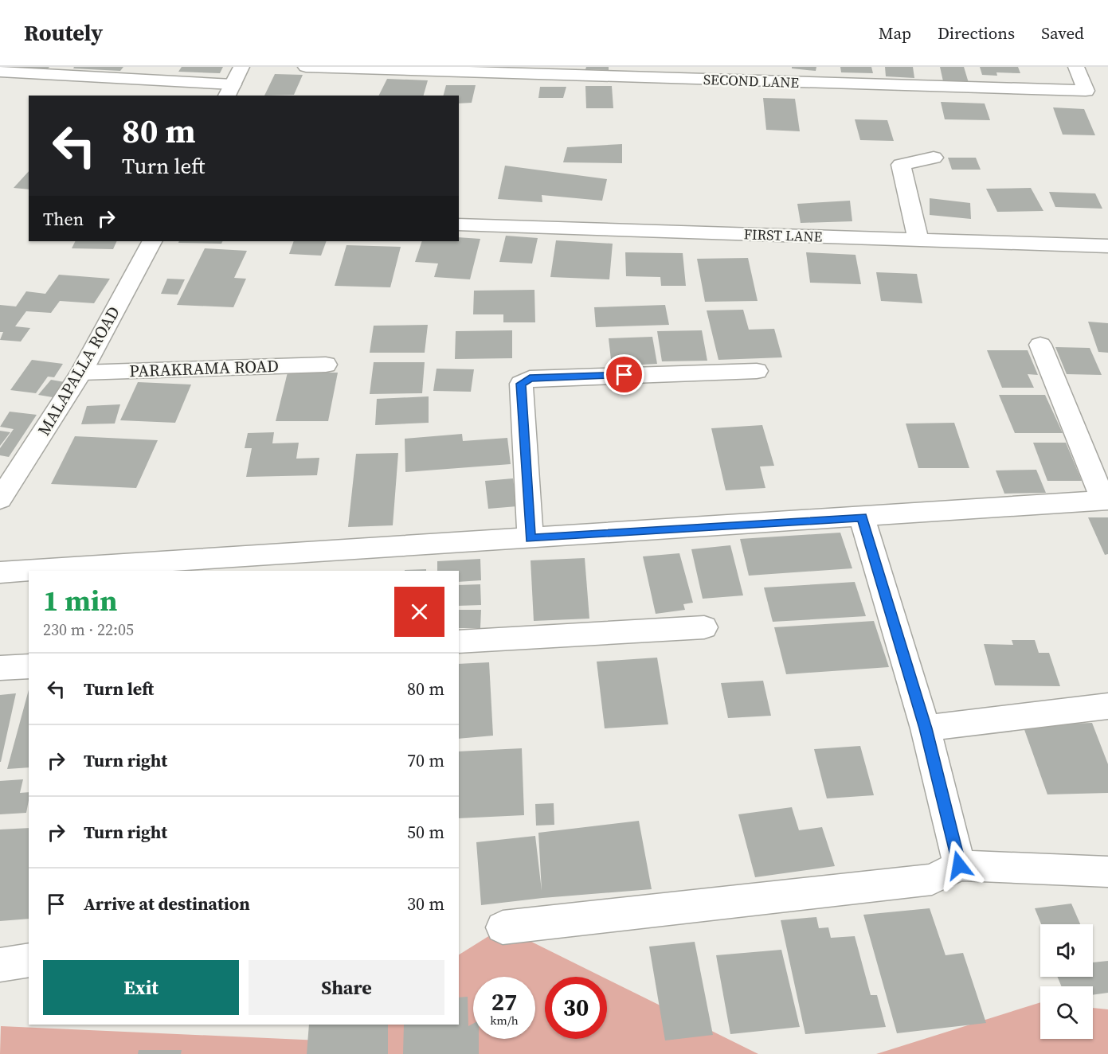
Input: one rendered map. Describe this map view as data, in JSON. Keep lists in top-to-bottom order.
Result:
{
  "streets": {
    "street": [
      "SECOND LANE",
      "FIRST LANE",
      "PARAKRAMA ROAD",
      "MALAPALLA ROAD"
    ]
  },
  "crossings": [
    ["PARAKRAMA ROAD", "MALAPALLA ROAD"]
  ],
  "page": {
    "header": "Routely",
    "nav": ["Map", "Directions", "Saved"],
    "turn": ["80 m", "Turn left"],
    "then": "Then",
    "heading": ["1 min", "230 m · 22:05"],
    "list": [
      {
        "name": "Turn left",
        "value": "80 m"
      },
      {
        "name": "Turn right",
        "value": "70 m"
      },
      {
        "name": "Turn right",
        "value": "50 m"
      },
      {
        "name": "Arrive at destination",
        "value": "30 m"
      }
    ],
    "buttons": ["Exit", "Share"],
    "speed": "27 km/h",
    "limit": "30"
  }
}
